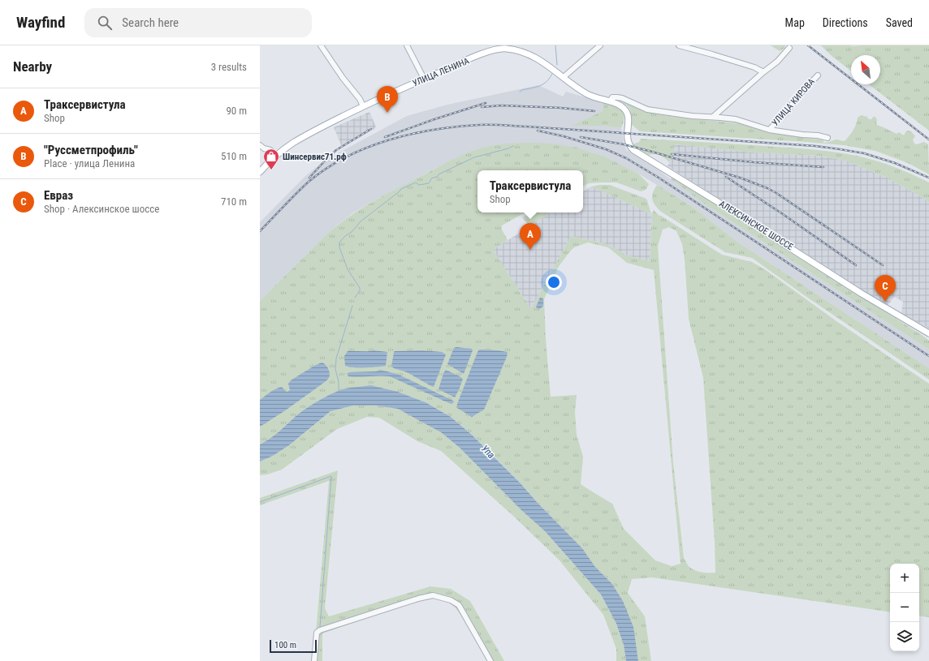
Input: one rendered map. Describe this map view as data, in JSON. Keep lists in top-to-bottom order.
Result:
{
  "streets": {
    "main road": ["УЛИЦА ЛЕНИНА", "АЛЕКСИНСКОЕ ШОССЕ"],
    "street": ["УЛИЦА КИРОВА"]
  },
  "crossings": [
    ["УЛИЦА ЛЕНИНА", "АЛЕКСИНСКОЕ ШОССЕ"]
  ],
  "water": ["Упа"],
  "places": {
    "shop": ["Шинсервис71.рф"]
  },
  "scale_bar": "100 m",
  "north": "top left",
  "page": {
    "header": "Wayfind",
    "search": "Search here",
    "nav": ["Map", "Directions", "Saved"],
    "heading": ["Nearby", "3 results"],
    "pins": ["B", "A", "C"],
    "list": [
      {
        "mark": "A",
        "name": "Траксервистула",
        "note": "Shop",
        "value": "90 m"
      },
      {
        "mark": "B",
        "name": "\"Руссметпрофиль\"",
        "note": "Place · улица Ленина",
        "value": "510 m"
      },
      {
        "mark": "C",
        "name": "Евраз",
        "note": "Shop · Алексинское шоссе",
        "value": "710 m"
      }
    ],
    "popup": ["Траксервистула", "Shop"],
    "map_buttons": ["+", "−"],
    "scale": "100 m"
  }
}
